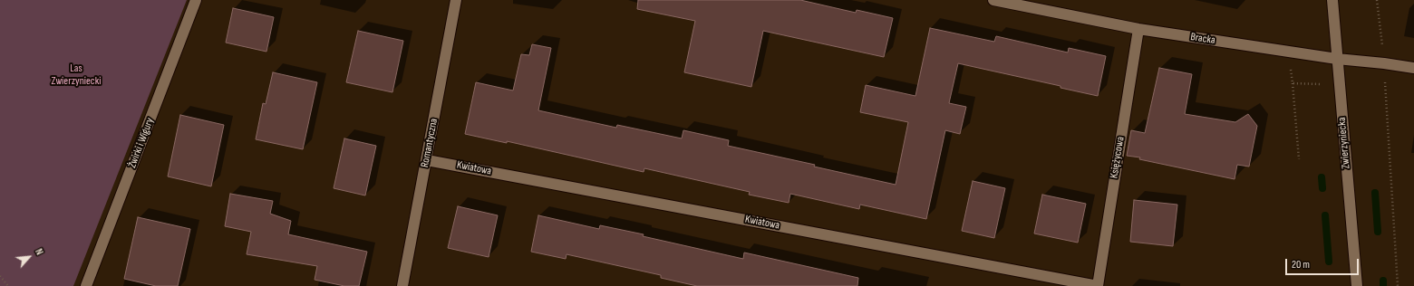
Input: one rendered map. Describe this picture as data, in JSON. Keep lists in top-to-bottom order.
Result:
{
  "streets": {
    "street": [
      "Bracka",
      "Żwirki i Wigury",
      "Romantyczna",
      "Zwierzyniecka",
      "Księżycowa",
      "Kwiatowa"
    ]
  },
  "crossings": [
    ["Bracka", "Zwierzyniecka"],
    ["Bracka", "Księżycowa"],
    ["Romantyczna", "Kwiatowa"],
    ["Księżycowa", "Kwiatowa"]
  ],
  "parks": ["Las Zwierzyniecki"],
  "scale_bar": "20 m",
  "north": "top right"
}
